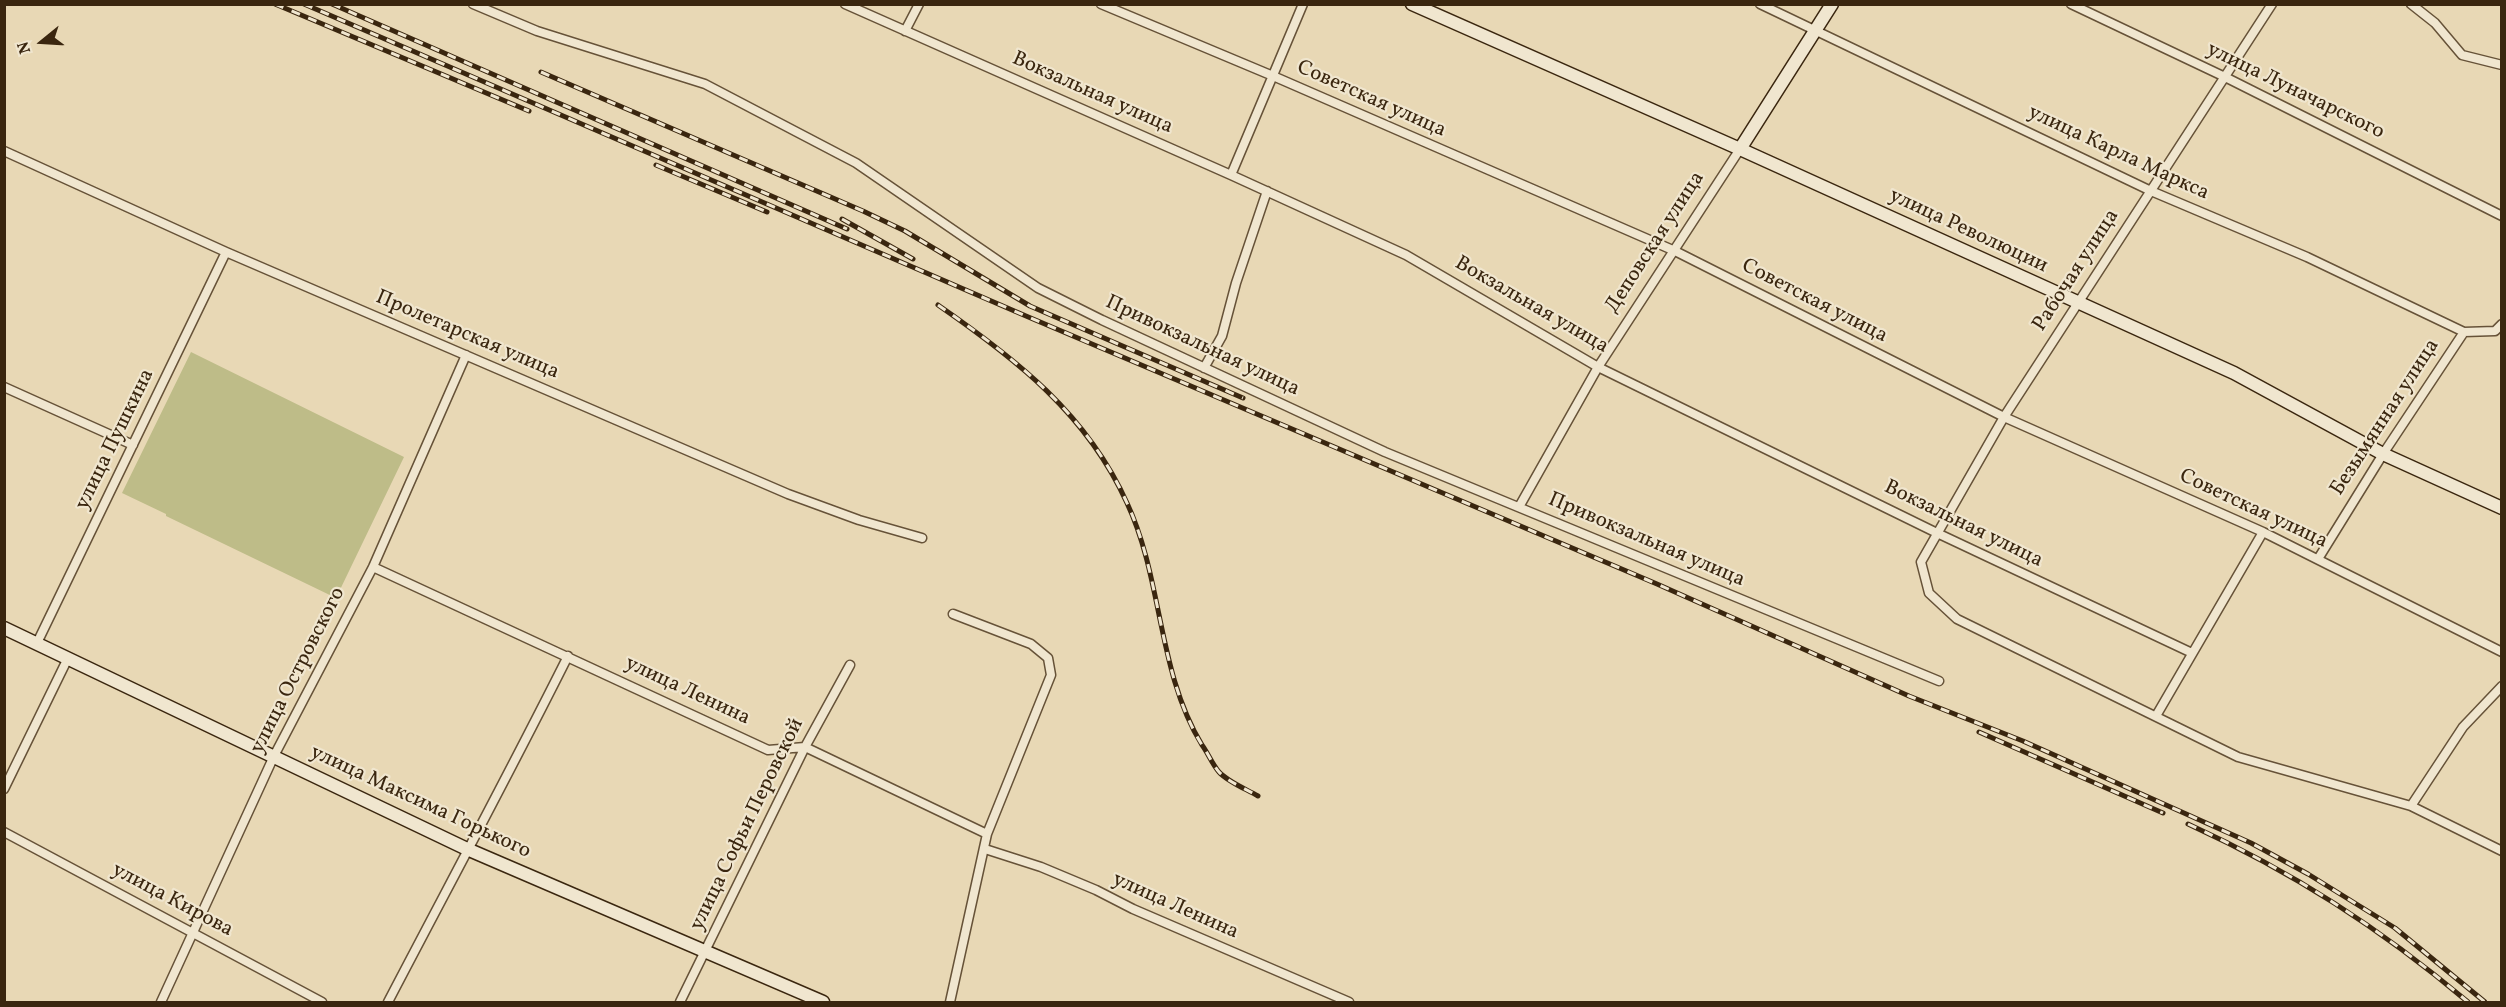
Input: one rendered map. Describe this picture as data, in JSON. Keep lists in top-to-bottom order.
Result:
{
  "streets": {
    "street": [
      "улица Луначарского",
      "Вокзальная улица",
      "Советская улица",
      "улица Карла Маркса",
      "улица Революции",
      "Деповская улица",
      "Рабочая улица",
      "Пролетарская улица",
      "Привокзальная улица",
      "Безымянная улица",
      "улица Пушкина",
      "улица Островского",
      "улица Ленина",
      "улица Максима Горького",
      "улица Софьи Перовской",
      "улица Кирова"
    ]
  },
  "crossings": [
    ["улица Луначарского", "Рабочая улица"],
    ["Вокзальная улица", "Деповская улица"],
    ["Вокзальная улица", "Рабочая улица"],
    ["Советская улица", "Деповская улица"],
    ["Советская улица", "Рабочая улица"],
    ["Советская улица", "Безымянная улица"],
    ["улица Карла Маркса", "Деповская улица"],
    ["улица Карла Маркса", "Рабочая улица"],
    ["улица Карла Маркса", "Безымянная улица"],
    ["улица Революции", "Деповская улица"],
    ["улица Революции", "Рабочая улица"],
    ["улица Революции", "Безымянная улица"],
    ["Деповская улица", "Привокзальная улица"],
    ["Пролетарская улица", "улица Пушкина"],
    ["Пролетарская улица", "улица Островского"],
    ["улица Пушкина", "улица Максима Горького"],
    ["улица Островского", "улица Ленина"],
    ["улица Островского", "улица Максима Горького"],
    ["улица Островского", "улица Кирова"],
    ["улица Ленина", "улица Софьи Перовской"],
    ["улица Максима Горького", "улица Софьи Перовской"]
  ],
  "north": "left"
}
